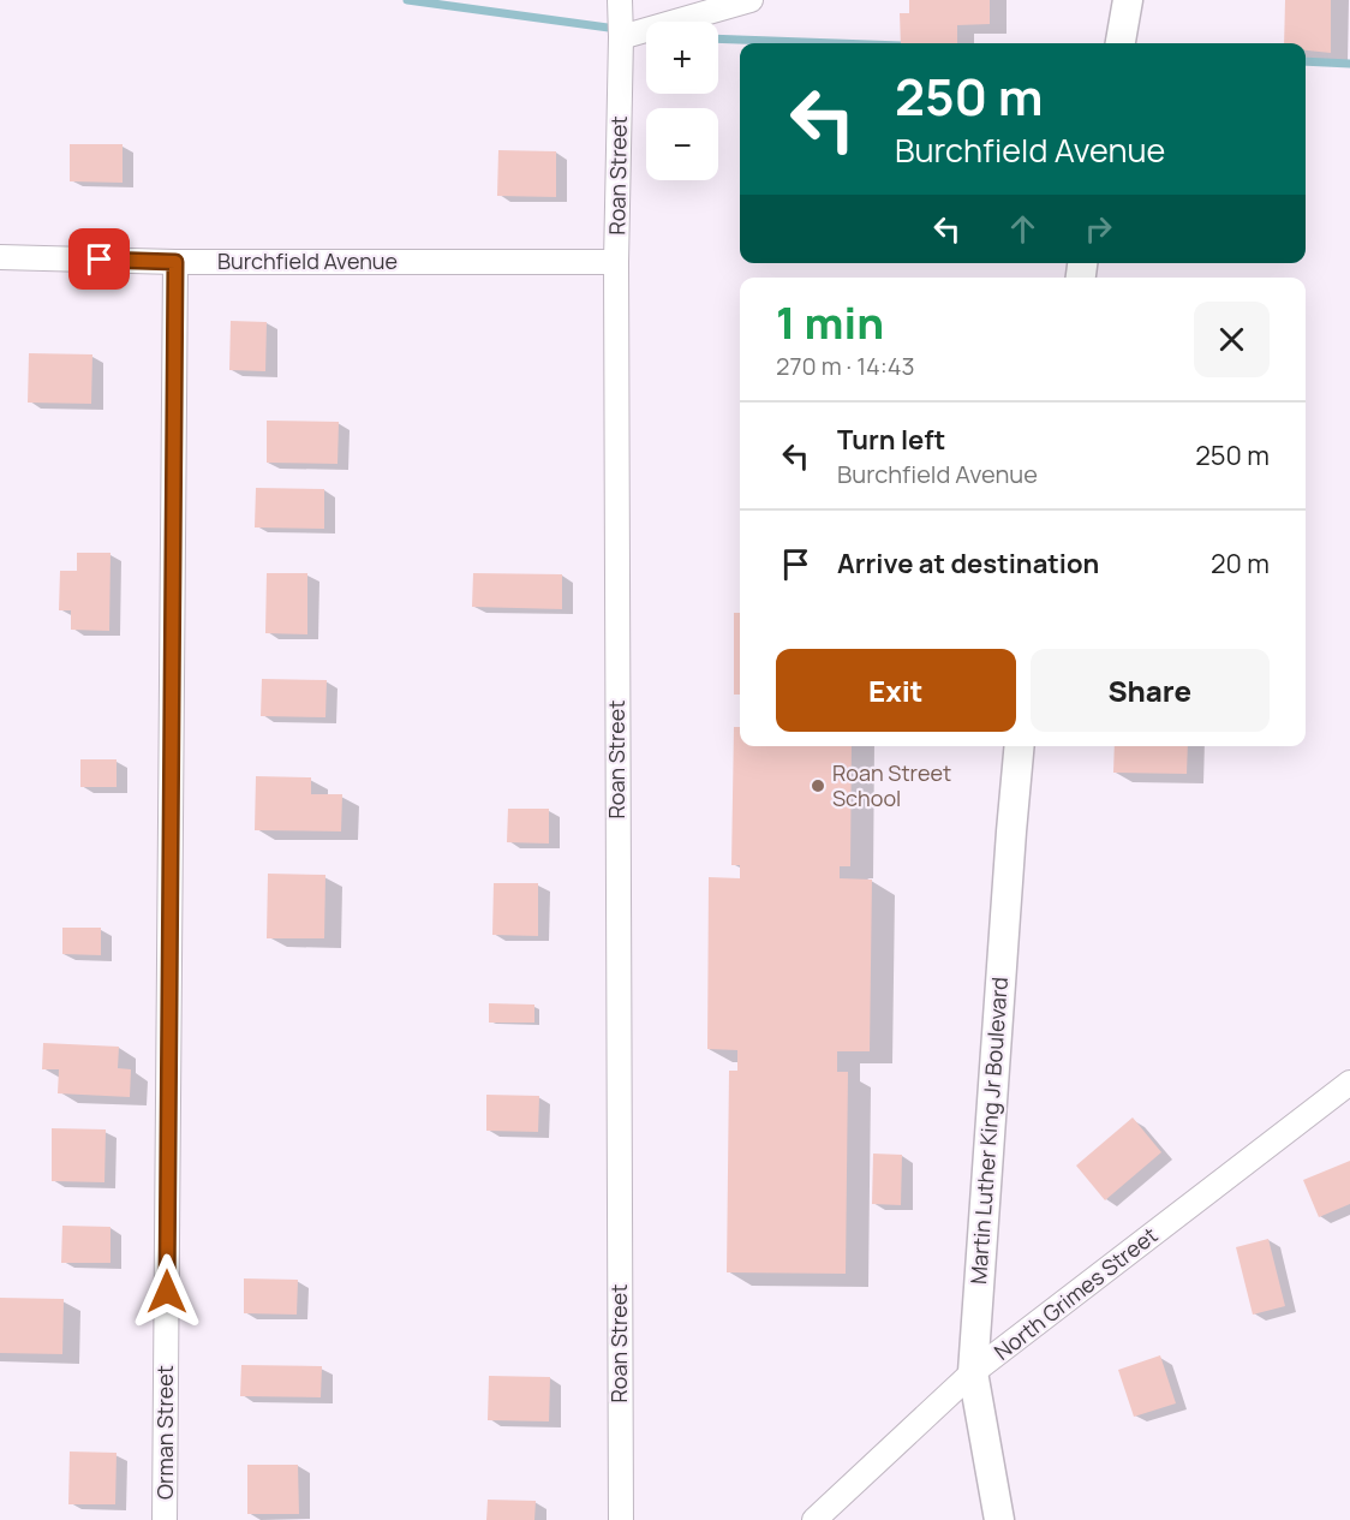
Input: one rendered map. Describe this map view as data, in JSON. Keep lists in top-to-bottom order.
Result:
{
  "streets": {
    "street": [
      "Roan Street",
      "Burchfield Avenue",
      "Martin Luther King Jr Boulevard",
      "North Grimes Street",
      "Orman Street"
    ]
  },
  "crossings": [
    ["Roan Street", "Burchfield Avenue"],
    ["Burchfield Avenue", "Orman Street"],
    ["Martin Luther King Jr Boulevard", "North Grimes Street"]
  ],
  "places": ["Roan Street School"],
  "page": {
    "map_buttons": ["+", "−"],
    "turn": ["250 m", "Burchfield Avenue"],
    "heading": ["1 min", "270 m · 14:43"],
    "list": [
      {
        "name": "Turn left",
        "note": "Burchfield Avenue",
        "value": "250 m"
      },
      {
        "name": "Arrive at destination",
        "value": "20 m"
      }
    ],
    "buttons": ["Exit", "Share"]
  }
}
